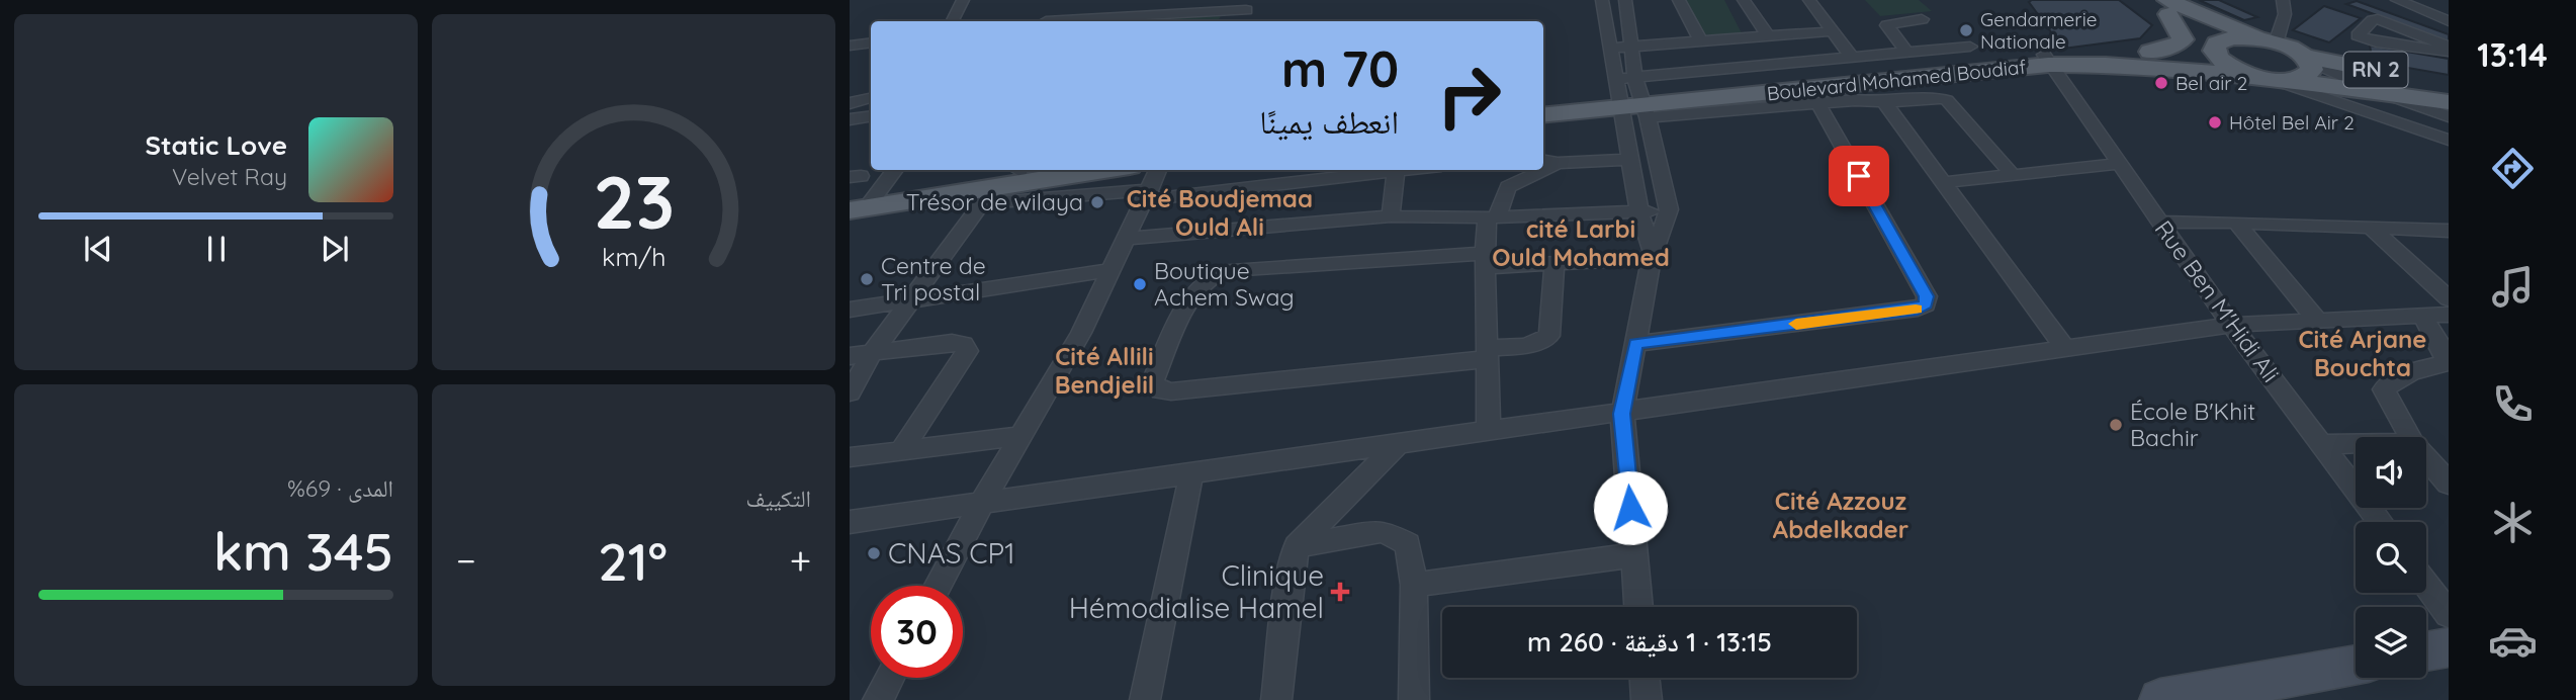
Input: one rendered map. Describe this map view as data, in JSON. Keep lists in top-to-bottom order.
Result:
{
  "streets": {
    "main road": ["RN 2", "Boulevard Mohamed Boudiaf"],
    "street": ["Rue Ben M'Hidi Ali"]
  },
  "crossings": [
    ["RN 2", "Boulevard Mohamed Boudiaf"],
    ["Boulevard Mohamed Boudiaf", "Rue Ben M'Hidi Ali"]
  ],
  "districts": [
    "Cité Boudjemaa Ould Ali",
    "cité Larbi Ould Mohamed",
    "Cité Arjane Bouchta",
    "Cité Allili Bendjelil",
    "Cité Azzouz Abdelkader"
  ],
  "places": {
    "other": [
      "Gendarmerie Nationale",
      "Bel air 2",
      "Hôtel Bel Air 2",
      "Trésor de wilaya",
      "Centre de Tri postal",
      "Boutique Achem Swag",
      "École B'Khit Bachir",
      "CNAS CP1"
    ],
    "health": ["Clinique Hémodialise Hamel"]
  },
  "page": {
    "tabs": "13:14",
    "turn": ["70 m", "انعطف يمينًا"],
    "song": ["Static Love", "Velvet Ray"],
    "tile": [
      "التكييف",
      ["المدى · 69%", "345 km"]
    ],
    "heat": ["−", "21°", "+"],
    "limit": "30",
    "trip": "13:15 · 1 دقيقة · 260 m",
    "gauge": ["23", "km/h"]
  }
}
